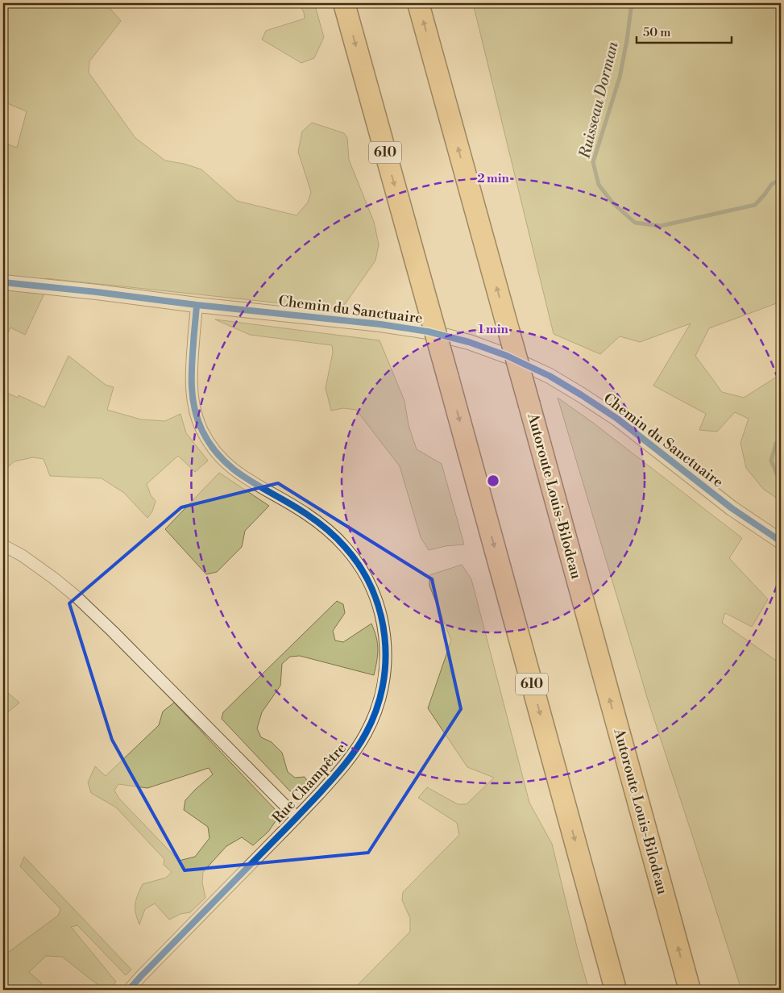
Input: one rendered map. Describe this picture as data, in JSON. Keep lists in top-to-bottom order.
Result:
{
  "streets": {
    "highway": ["610", "Autoroute Louis-Bilodeau"],
    "street": ["Chemin du Sanctuaire", "Rue Champêtre"]
  },
  "crossings": [
    ["Chemin du Sanctuaire", "Rue Champêtre"]
  ],
  "water": ["Ruisseau Dorman"],
  "scale_bar": "50 m",
  "rings": ["2 min", "1 min"]
}
